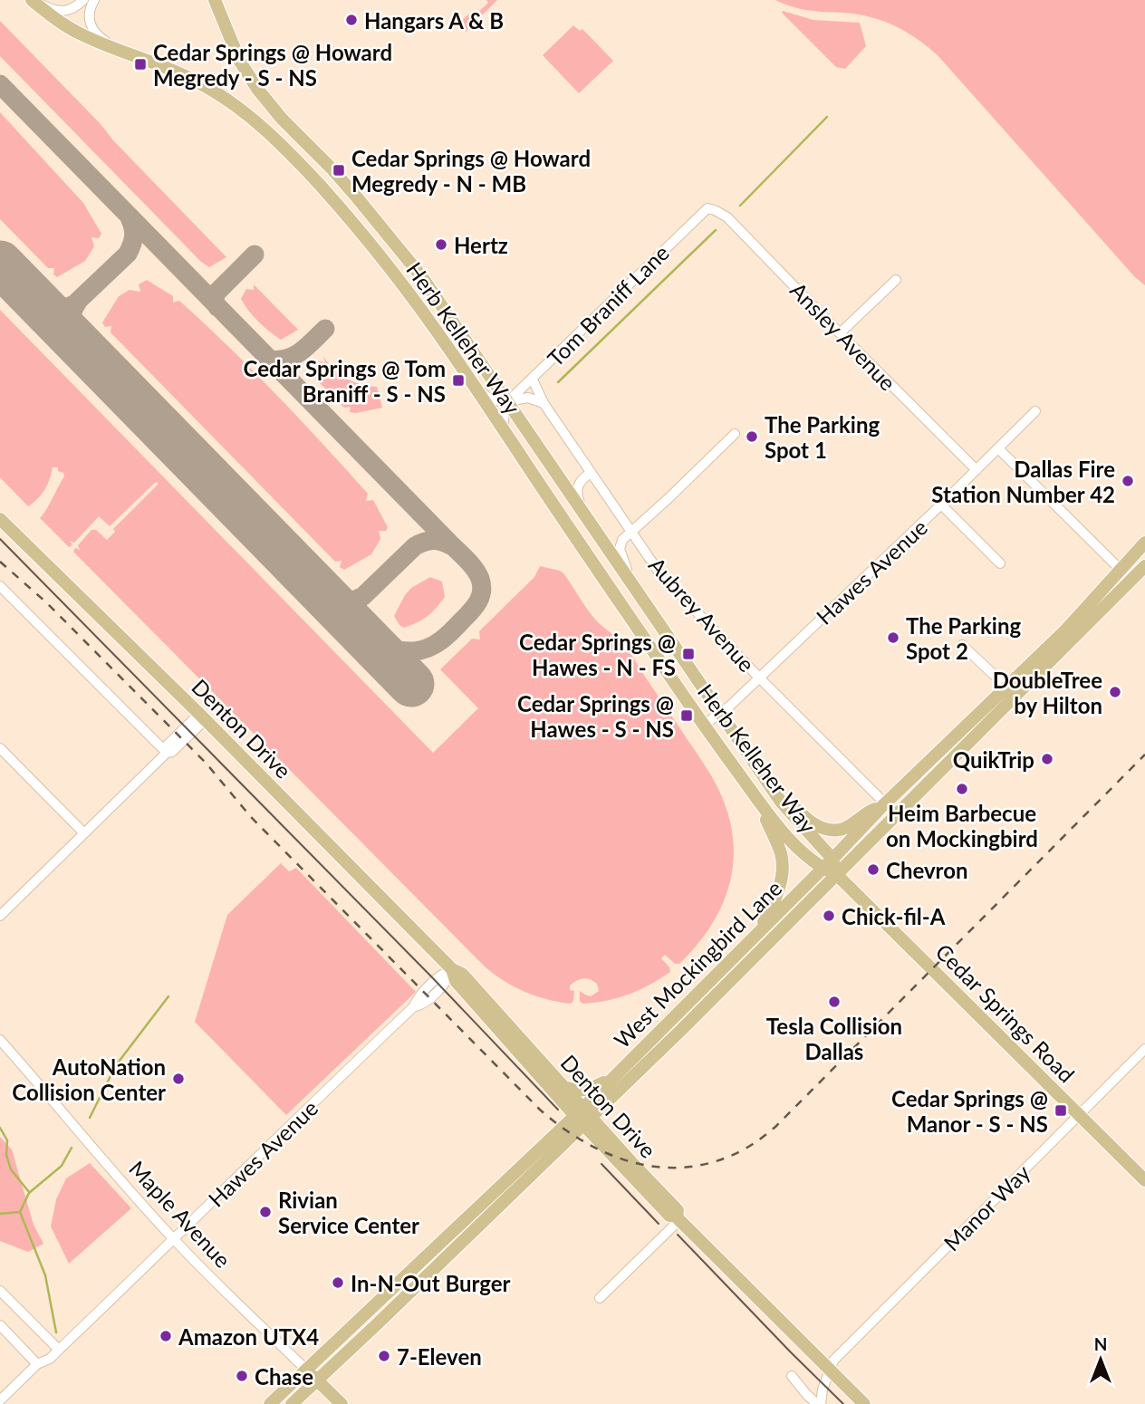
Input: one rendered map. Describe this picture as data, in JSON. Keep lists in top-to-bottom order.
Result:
{
  "streets": {
    "main road": [
      "Herb Kelleher Way",
      "Denton Drive",
      "West Mockingbird Lane",
      "Cedar Springs Road",
      "Maple Avenue"
    ],
    "street": [
      "Tom Braniff Lane",
      "Ansley Avenue",
      "Hawes Avenue",
      "Aubrey Avenue",
      "Manor Way"
    ]
  },
  "crossings": [
    ["Tom Braniff Lane", "Ansley Avenue"],
    ["Tom Braniff Lane", "Herb Kelleher Way"],
    ["Tom Braniff Lane", "Aubrey Avenue"],
    ["Ansley Avenue", "Hawes Avenue"],
    ["Herb Kelleher Way", "Hawes Avenue"],
    ["Herb Kelleher Way", "West Mockingbird Lane"],
    ["Herb Kelleher Way", "Cedar Springs Road"],
    ["Hawes Avenue", "Aubrey Avenue"],
    ["Hawes Avenue", "Denton Drive"],
    ["Hawes Avenue", "Maple Avenue"],
    ["Aubrey Avenue", "West Mockingbird Lane"],
    ["Denton Drive", "West Mockingbird Lane"],
    ["Denton Drive", "Manor Way"],
    ["West Mockingbird Lane", "Cedar Springs Road"],
    ["West Mockingbird Lane", "Maple Avenue"],
    ["Cedar Springs Road", "Manor Way"]
  ],
  "places": {
    "other": [
      "Hangars A & B",
      "Hertz",
      "The Parking Spot 1",
      "Dallas Fire Station Number 42",
      "The Parking Spot 2",
      "DoubleTree by Hilton",
      "QuikTrip",
      "Heim Barbecue on Mockingbird",
      "Chevron",
      "Chick-fil-A",
      "Tesla Collision Dallas",
      "AutoNation Collision Center",
      "Rivian Service Center",
      "In-N-Out Burger",
      "Amazon UTX4",
      "7-Eleven",
      "Chase"
    ],
    "transit": [
      "Cedar Springs @ Howard Megredy - S - NS",
      "Cedar Springs @ Howard Megredy - N - MB",
      "Cedar Springs @ Tom Braniff - S - NS",
      "Cedar Springs @ Hawes - N - FS",
      "Cedar Springs @ Hawes - S - NS",
      "Cedar Springs @ Manor - S - NS"
    ]
  },
  "north": "top"
}
